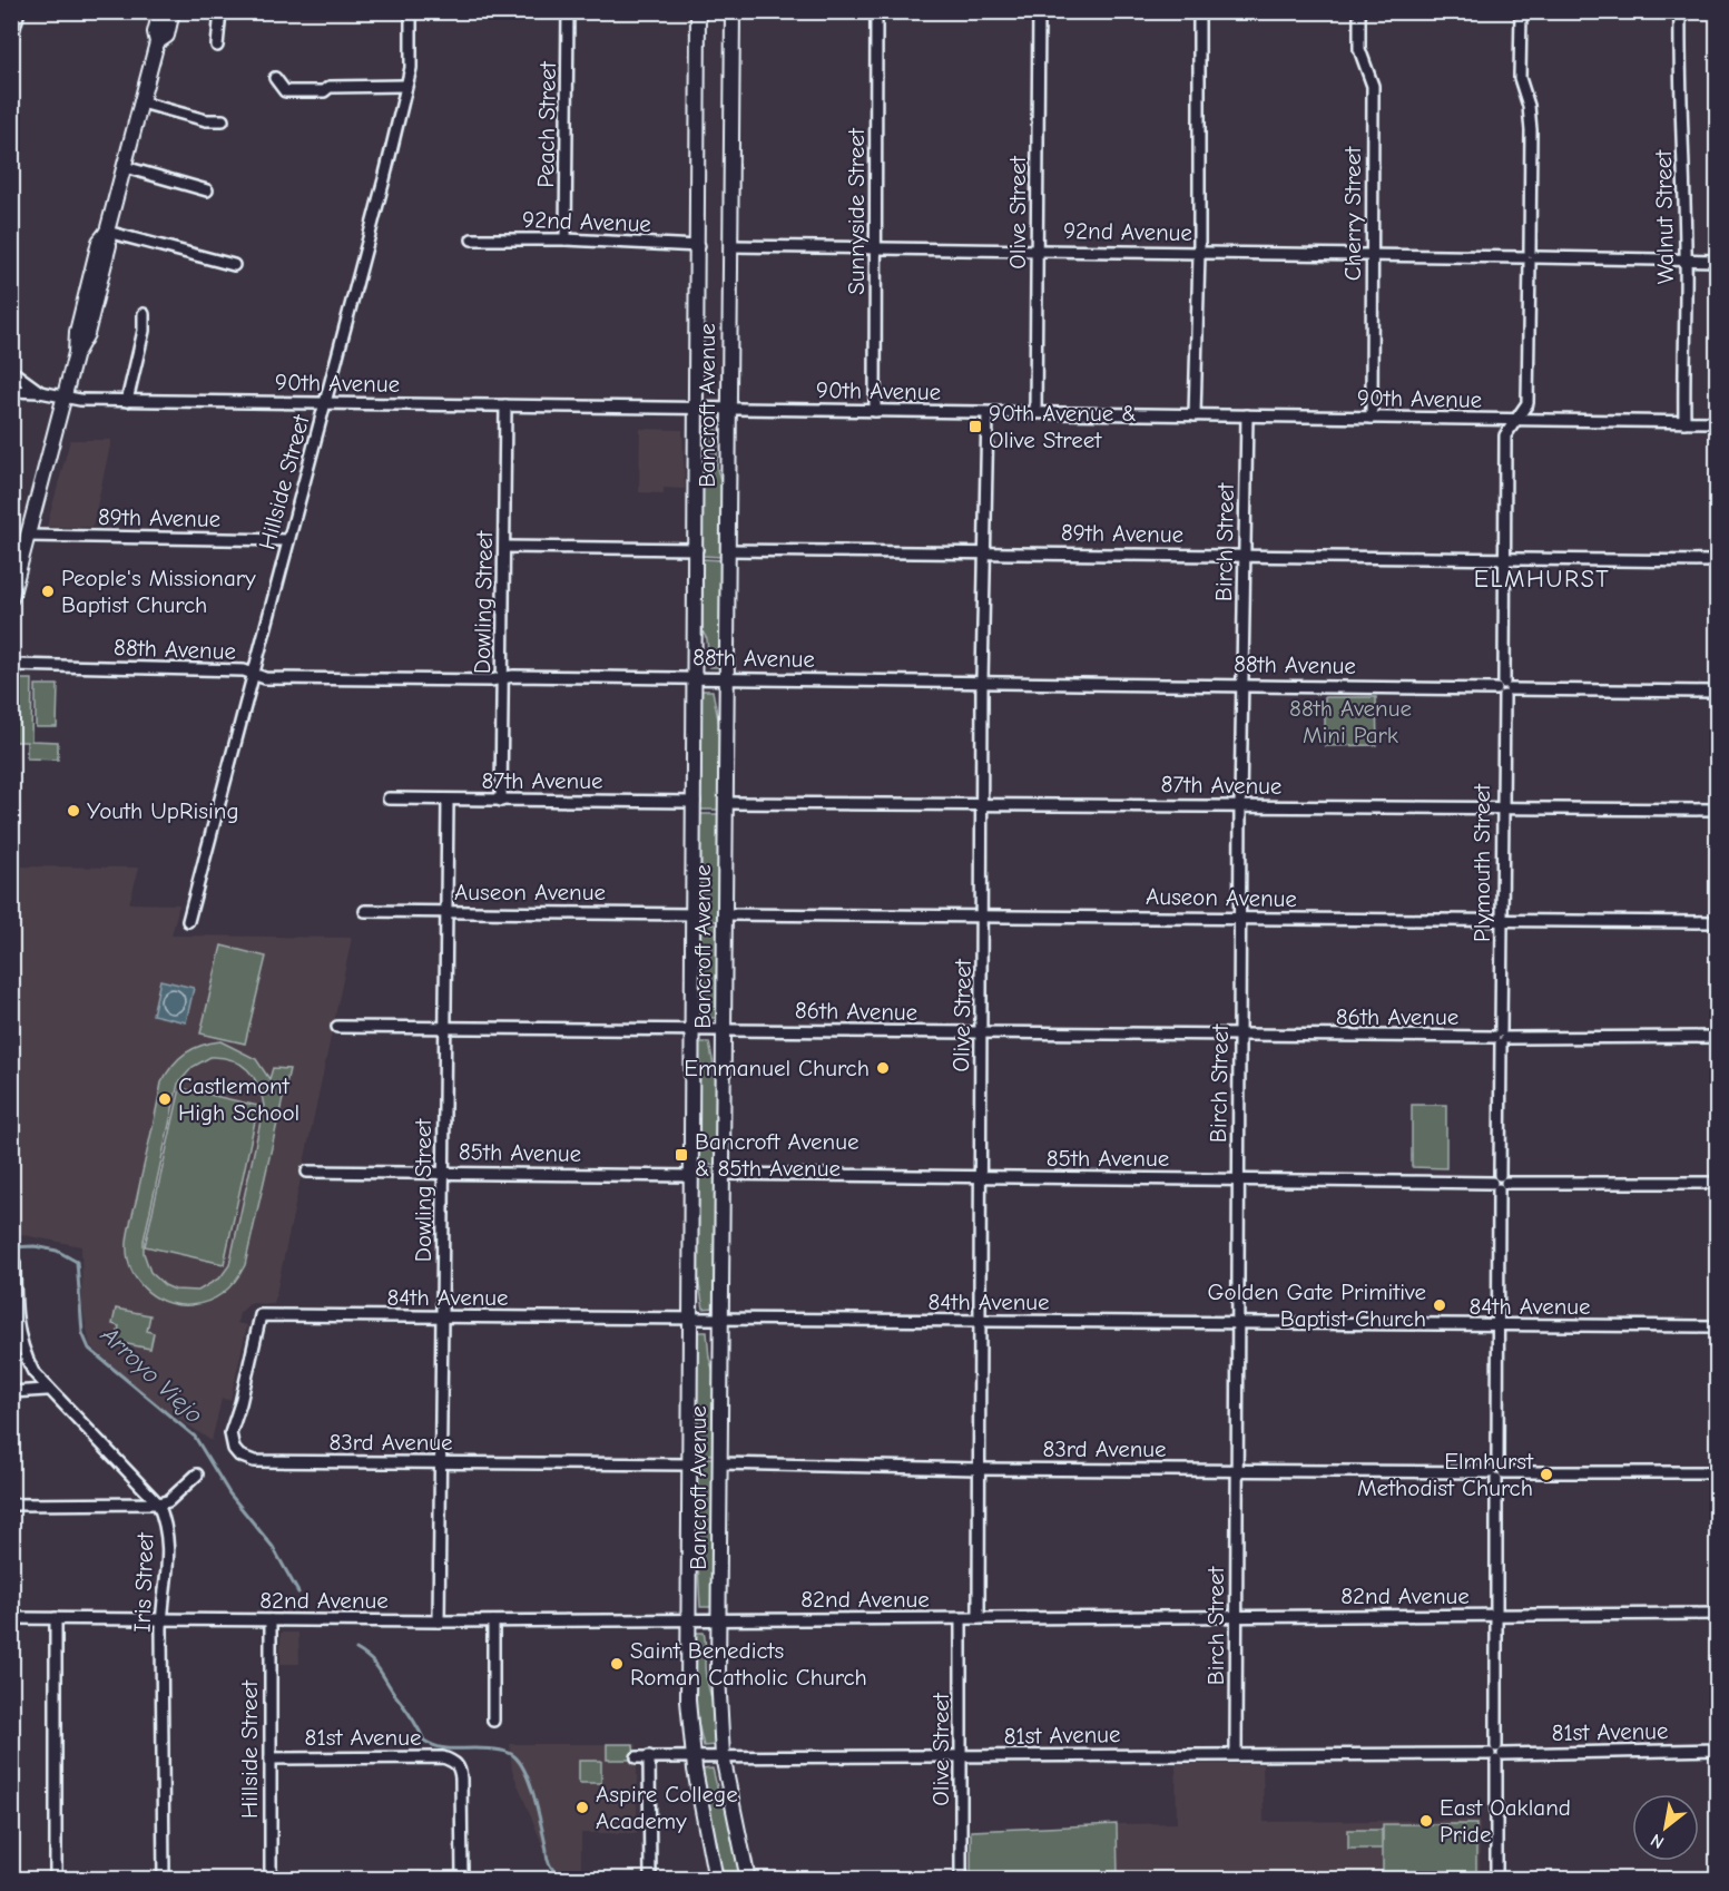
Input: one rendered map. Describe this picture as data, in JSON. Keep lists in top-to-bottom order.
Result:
{
  "streets": {
    "main road": ["Bancroft Avenue"],
    "street": [
      "Peach Street",
      "Sunnyside Street",
      "Olive Street",
      "Cherry Street",
      "Walnut Street",
      "92nd Avenue",
      "90th Avenue",
      "Hillside Street",
      "89th Avenue",
      "Birch Street",
      "Dowling Street",
      "88th Avenue",
      "87th Avenue",
      "Plymouth Street",
      "Auseon Avenue",
      "86th Avenue",
      "85th Avenue",
      "84th Avenue",
      "83rd Avenue",
      "Iris Street",
      "82nd Avenue",
      "81st Avenue"
    ]
  },
  "crossings": [
    ["Peach Street", "92nd Avenue"],
    ["Sunnyside Street", "92nd Avenue"],
    ["Sunnyside Street", "90th Avenue"],
    ["Olive Street", "92nd Avenue"],
    ["Olive Street", "90th Avenue"],
    ["Olive Street", "89th Avenue"],
    ["Olive Street", "88th Avenue"],
    ["Olive Street", "87th Avenue"],
    ["Olive Street", "Auseon Avenue"],
    ["Olive Street", "86th Avenue"],
    ["Olive Street", "85th Avenue"],
    ["Olive Street", "84th Avenue"],
    ["Olive Street", "83rd Avenue"],
    ["Olive Street", "82nd Avenue"],
    ["Olive Street", "81st Avenue"],
    ["Cherry Street", "92nd Avenue"],
    ["Cherry Street", "90th Avenue"],
    ["Walnut Street", "92nd Avenue"],
    ["Walnut Street", "90th Avenue"],
    ["92nd Avenue", "Bancroft Avenue"],
    ["92nd Avenue", "Plymouth Street"],
    ["90th Avenue", "Bancroft Avenue"],
    ["90th Avenue", "Hillside Street"],
    ["90th Avenue", "Birch Street"],
    ["90th Avenue", "Dowling Street"],
    ["90th Avenue", "Plymouth Street"],
    ["Bancroft Avenue", "89th Avenue"],
    ["Bancroft Avenue", "88th Avenue"],
    ["Bancroft Avenue", "87th Avenue"],
    ["Bancroft Avenue", "Auseon Avenue"],
    ["Bancroft Avenue", "86th Avenue"],
    ["Bancroft Avenue", "85th Avenue"],
    ["Bancroft Avenue", "84th Avenue"],
    ["Bancroft Avenue", "83rd Avenue"],
    ["Bancroft Avenue", "82nd Avenue"],
    ["Bancroft Avenue", "81st Avenue"],
    ["Hillside Street", "89th Avenue"],
    ["Hillside Street", "88th Avenue"],
    ["Hillside Street", "82nd Avenue"],
    ["Hillside Street", "81st Avenue"],
    ["89th Avenue", "Birch Street"],
    ["89th Avenue", "Plymouth Street"],
    ["Birch Street", "88th Avenue"],
    ["Birch Street", "87th Avenue"],
    ["Birch Street", "Auseon Avenue"],
    ["Birch Street", "86th Avenue"],
    ["Birch Street", "85th Avenue"],
    ["Birch Street", "84th Avenue"],
    ["Birch Street", "83rd Avenue"],
    ["Birch Street", "82nd Avenue"],
    ["Birch Street", "81st Avenue"],
    ["Dowling Street", "88th Avenue"],
    ["Dowling Street", "87th Avenue"],
    ["Dowling Street", "Auseon Avenue"],
    ["Dowling Street", "86th Avenue"],
    ["Dowling Street", "85th Avenue"],
    ["Dowling Street", "84th Avenue"],
    ["Dowling Street", "83rd Avenue"],
    ["Dowling Street", "82nd Avenue"],
    ["88th Avenue", "Plymouth Street"],
    ["87th Avenue", "Plymouth Street"],
    ["Plymouth Street", "Auseon Avenue"],
    ["Plymouth Street", "86th Avenue"],
    ["Plymouth Street", "85th Avenue"],
    ["Plymouth Street", "84th Avenue"],
    ["Plymouth Street", "83rd Avenue"],
    ["Plymouth Street", "82nd Avenue"],
    ["Plymouth Street", "81st Avenue"],
    ["84th Avenue", "83rd Avenue"],
    ["Iris Street", "82nd Avenue"]
  ],
  "districts": ["ELMHURST"],
  "water": ["Arroyo Viejo"],
  "parks": ["88th Avenue Mini Park"],
  "places": {
    "transit": ["90th Avenue & Olive Street", "Bancroft Avenue & 85th Avenue"],
    "other": [
      "People's Missionary Baptist Church",
      "Youth UpRising",
      "Emmanuel Church",
      "Castlemont High School",
      "Golden Gate Primitive Baptist Church",
      "Elmhurst Methodist Church",
      "Saint Benedicts Roman Catholic Church",
      "Aspire College Academy",
      "East Oakland Pride"
    ]
  },
  "north": "bottom left"
}
